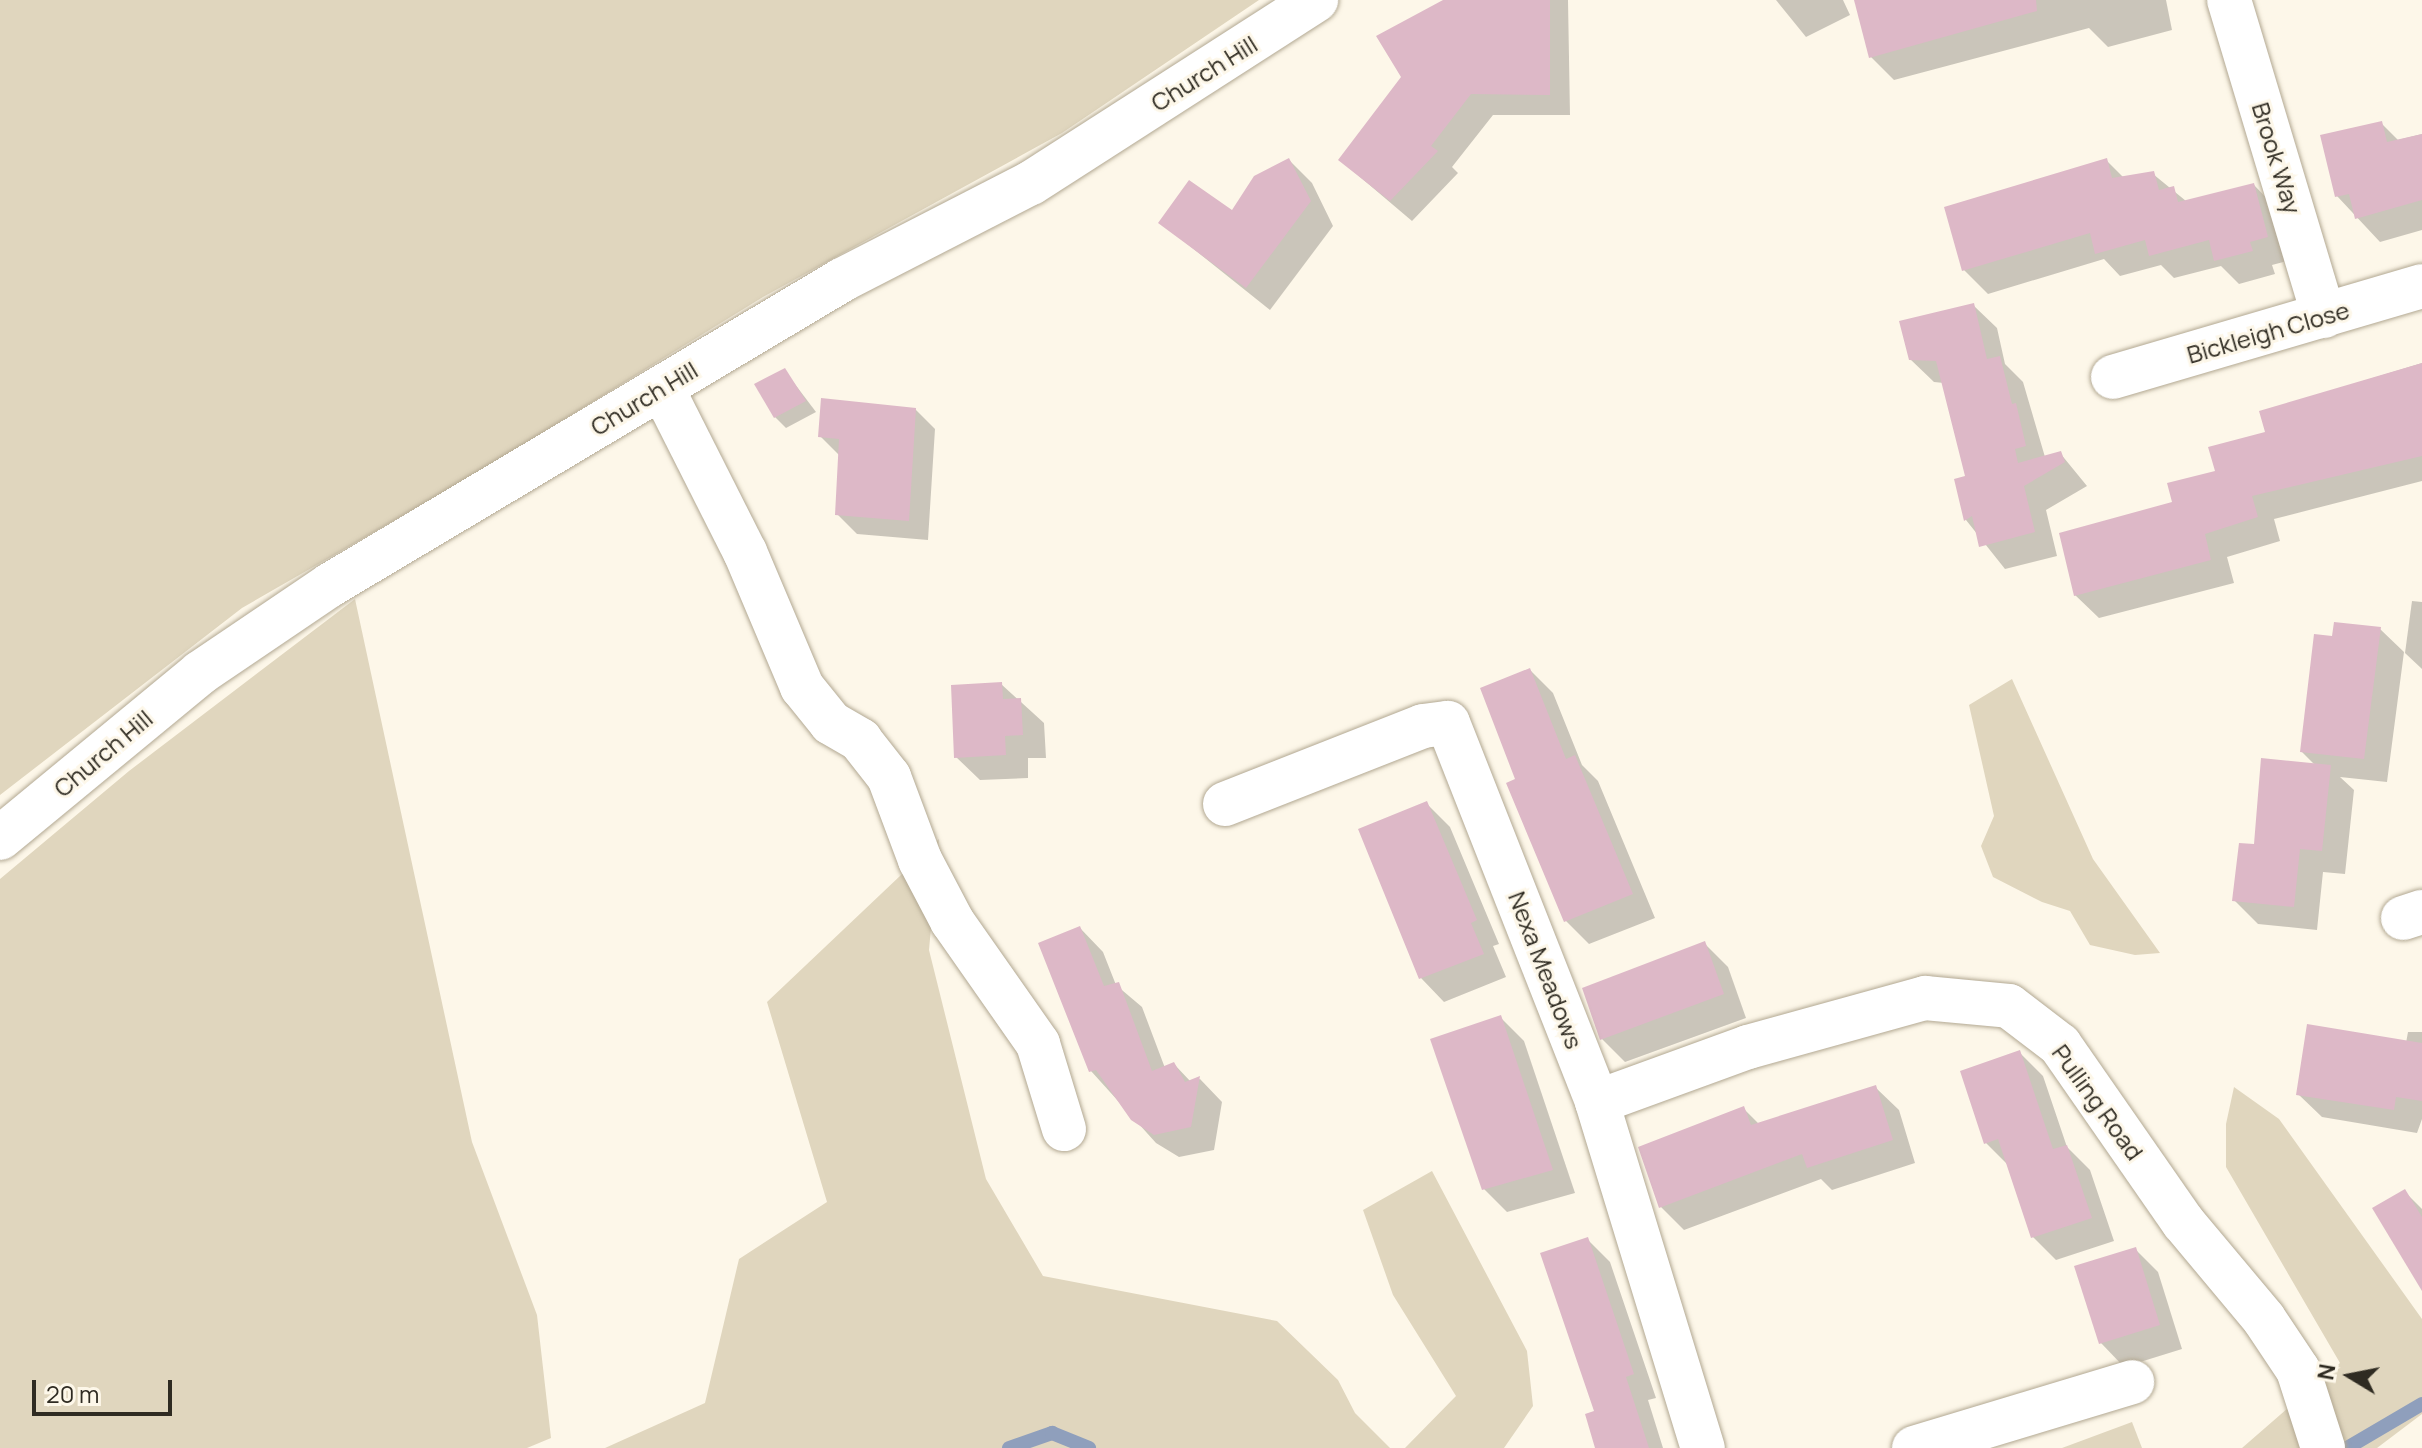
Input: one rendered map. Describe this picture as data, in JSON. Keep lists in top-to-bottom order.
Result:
{
  "streets": {
    "street": [
      "Church Hill",
      "Brook Way",
      "Bickleigh Close",
      "Nexa Meadows",
      "Pulling Road"
    ]
  },
  "crossings": [
    ["Brook Way", "Bickleigh Close"],
    ["Nexa Meadows", "Pulling Road"]
  ],
  "scale_bar": "20 m",
  "north": "left"
}
